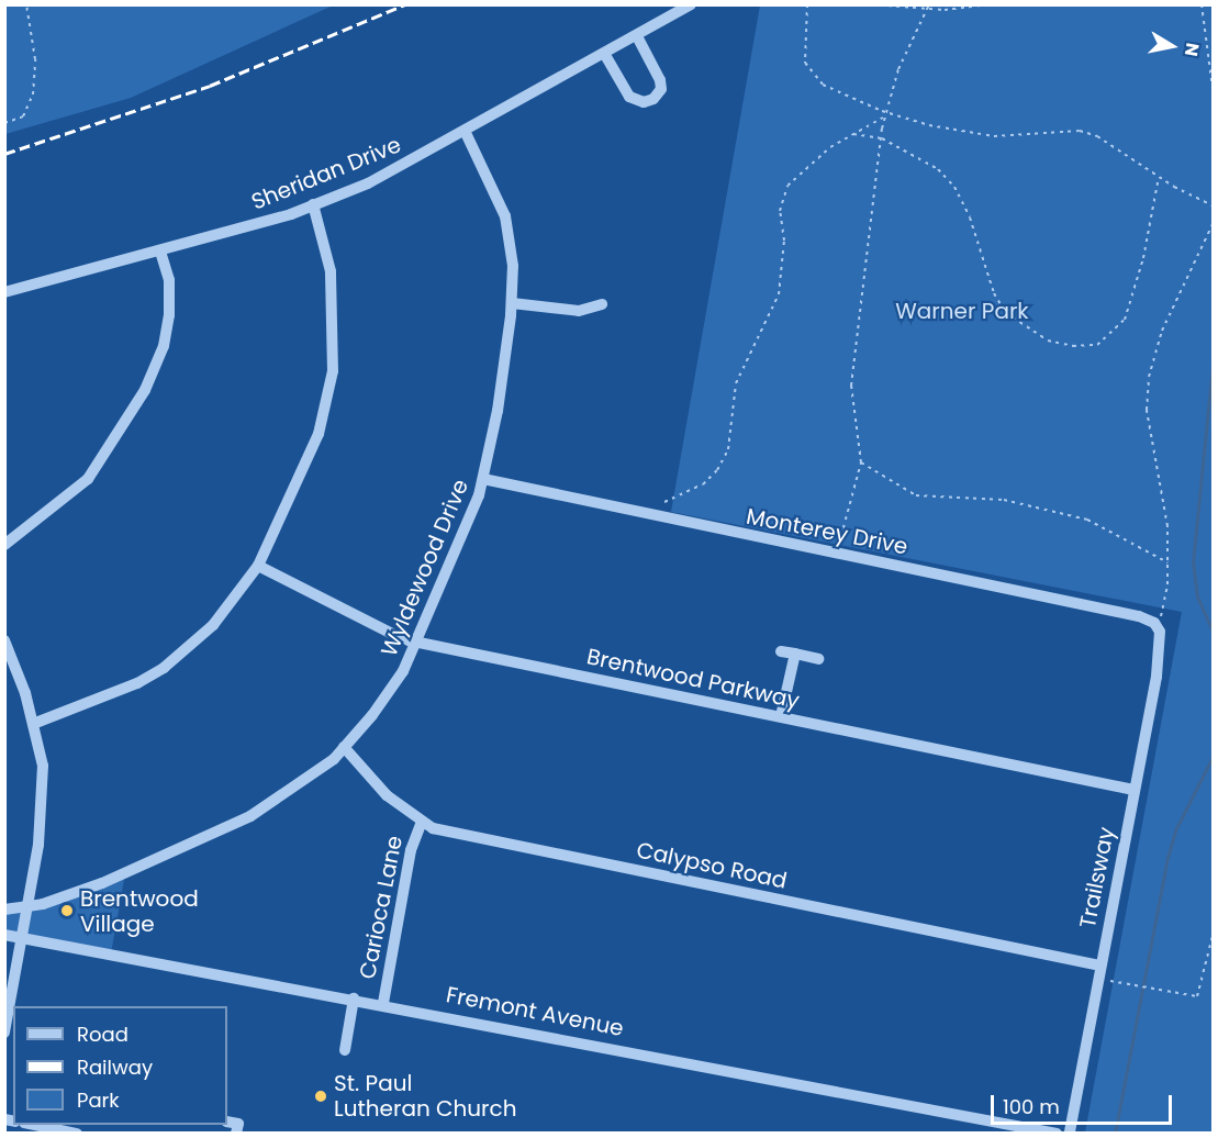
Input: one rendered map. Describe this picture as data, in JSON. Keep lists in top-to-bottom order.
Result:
{
  "streets": {
    "street": [
      "Sheridan Drive",
      "Monterey Drive",
      "Wyldewood Drive",
      "Brentwood Parkway",
      "Calypso Road",
      "Trailsway",
      "Carioca Lane",
      "Fremont Avenue"
    ]
  },
  "crossings": [
    ["Sheridan Drive", "Wyldewood Drive"],
    ["Monterey Drive", "Wyldewood Drive"],
    ["Monterey Drive", "Trailsway"],
    ["Wyldewood Drive", "Brentwood Parkway"],
    ["Wyldewood Drive", "Calypso Road"],
    ["Brentwood Parkway", "Trailsway"],
    ["Calypso Road", "Trailsway"],
    ["Calypso Road", "Carioca Lane"],
    ["Carioca Lane", "Fremont Avenue"]
  ],
  "parks": ["Warner Park"],
  "places": ["Brentwood Village", "St. Paul Lutheran Church"],
  "legend": ["Road", "Railway", "Park"],
  "scale_bar": "100 m",
  "north": "right"
}
